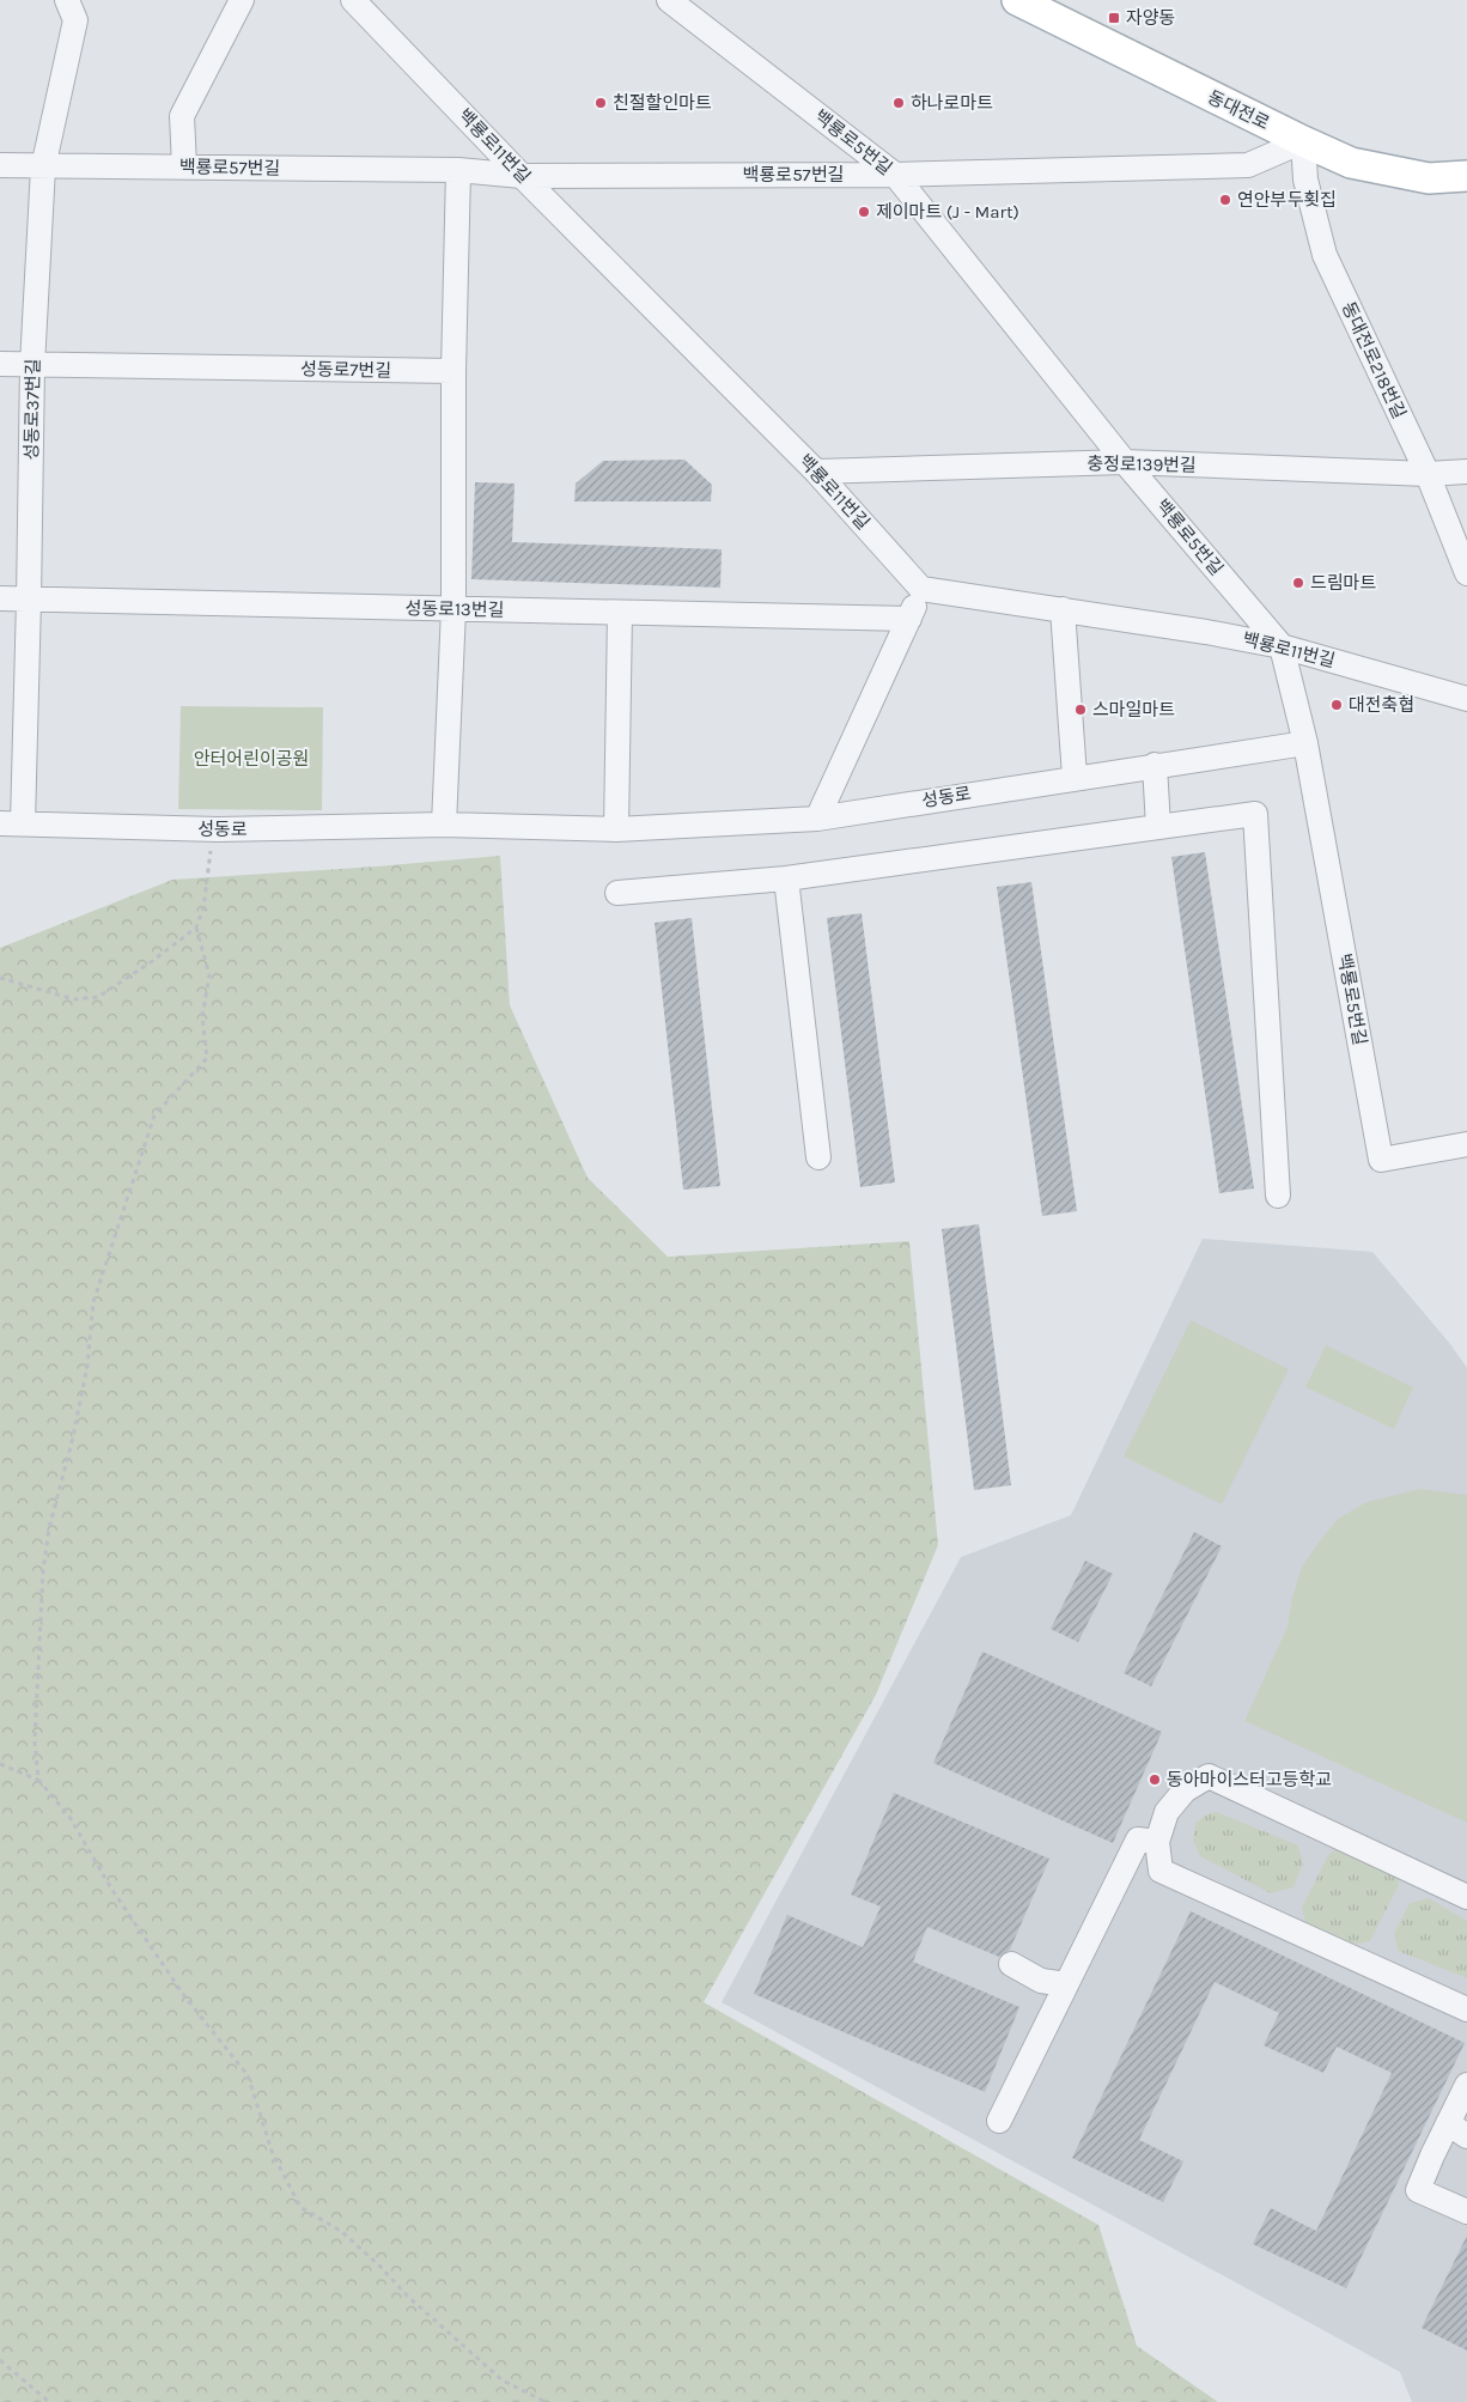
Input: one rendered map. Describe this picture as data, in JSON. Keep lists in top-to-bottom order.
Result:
{
  "streets": {
    "main road": ["동대전로"],
    "street": [
      "백룡로5번길",
      "백룡로11번길",
      "백룡로57번길",
      "동대전로218번길",
      "성동로7번길",
      "성동로37번길",
      "충정로139번길",
      "성동로13번길",
      "성동로"
    ]
  },
  "crossings": [
    ["동대전로", "백룡로57번길"],
    ["동대전로", "동대전로218번길"],
    ["백룡로5번길", "백룡로11번길"],
    ["백룡로5번길", "백룡로57번길"],
    ["백룡로5번길", "충정로139번길"],
    ["백룡로5번길", "성동로"],
    ["백룡로11번길", "백룡로57번길"],
    ["백룡로11번길", "충정로139번길"],
    ["백룡로57번길", "동대전로218번길"],
    ["백룡로57번길", "성동로37번길"],
    ["동대전로218번길", "충정로139번길"],
    ["성동로7번길", "성동로37번길"],
    ["성동로37번길", "성동로13번길"],
    ["성동로37번길", "성동로"]
  ],
  "parks": ["안터어린이공원"],
  "places": {
    "transit": ["자양동"],
    "other": [
      "친절할인마트",
      "하나로마트",
      "연안부두횟집",
      "제이마트 (J - Mart)",
      "드림마트",
      "대전축협",
      "스마일마트",
      "동아마이스터고등학교"
    ]
  }
}
